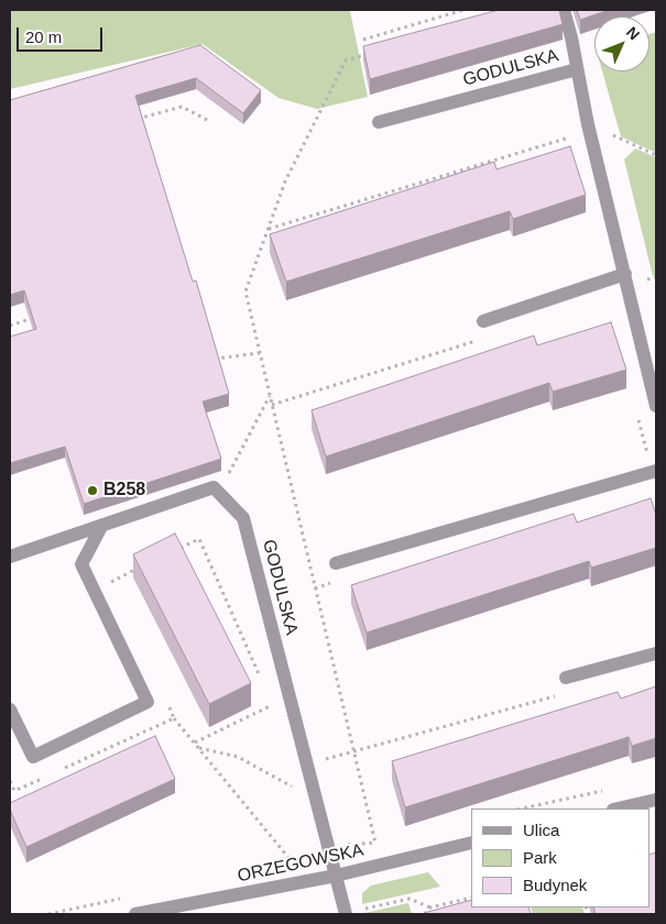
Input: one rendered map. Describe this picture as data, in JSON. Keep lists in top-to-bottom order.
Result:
{
  "streets": {
    "street": ["GODULSKA", "ORZEGOWSKA"]
  },
  "crossings": [
    ["GODULSKA", "ORZEGOWSKA"]
  ],
  "places": ["B258"],
  "legend": ["Ulica", "Park", "Budynek"],
  "scale_bar": "20 m",
  "north": "top right"
}
